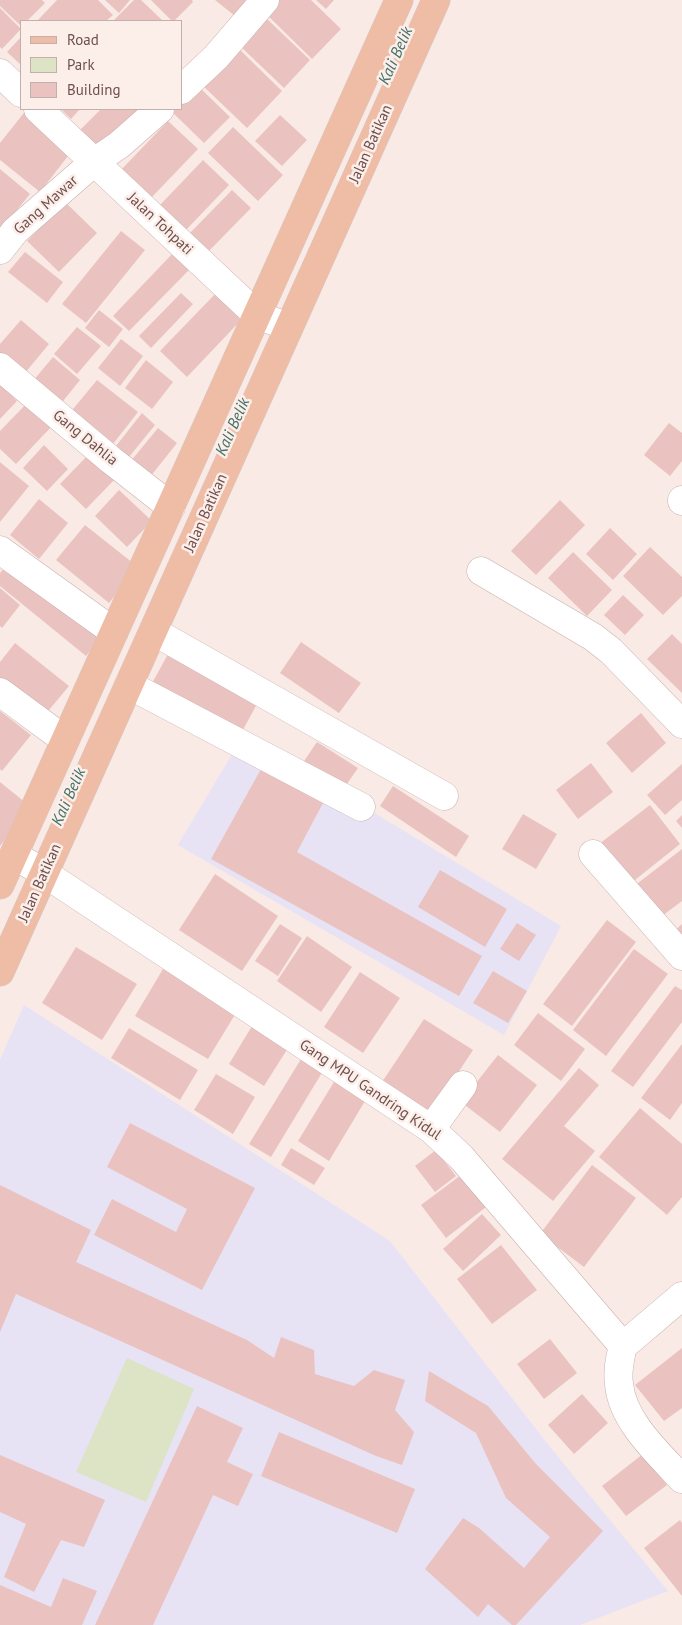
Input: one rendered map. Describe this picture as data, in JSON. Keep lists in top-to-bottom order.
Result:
{
  "streets": {
    "main road": ["Jalan Batikan"],
    "street": [
      "Gang Mawar",
      "Jalan Tohpati",
      "Gang Dahlia",
      "Gang MPU Gandring Kidul"
    ]
  },
  "crossings": [
    ["Jalan Batikan", "Jalan Tohpati"],
    ["Jalan Batikan", "Gang Dahlia"],
    ["Jalan Batikan", "Gang MPU Gandring Kidul"],
    ["Gang Mawar", "Jalan Tohpati"]
  ],
  "water": ["Kali Belik"],
  "legend": ["Road", "Park", "Building"]
}
